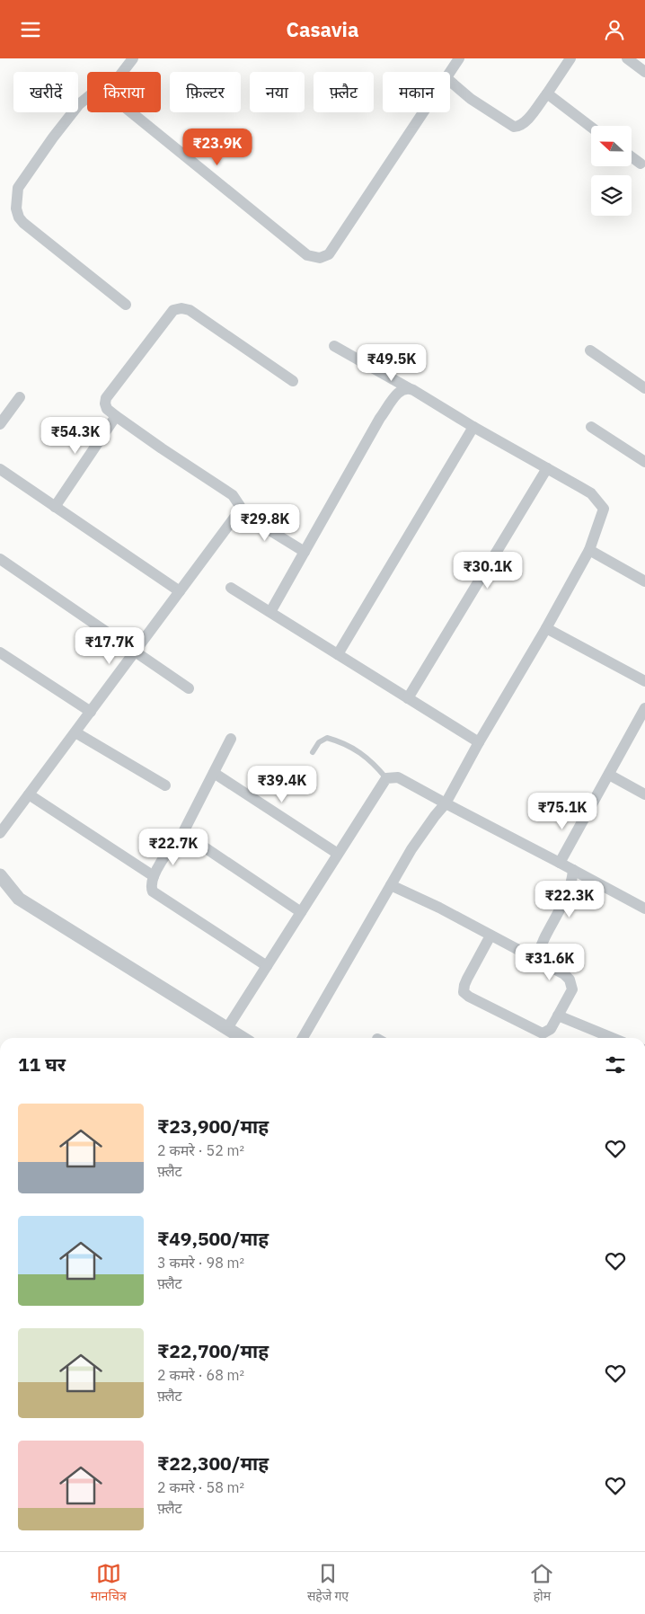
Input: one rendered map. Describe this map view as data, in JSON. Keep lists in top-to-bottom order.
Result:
{
  "north": "left",
  "page": {
    "header": "Casavia",
    "chip": [
      "खरीदें",
      "किराया",
      "फ़िल्टर",
      "नया",
      "फ़्लैट",
      "मकान"
    ],
    "price": [
      "₹23.9K",
      "₹49.5K",
      "₹54.3K",
      "₹29.8K",
      "₹30.1K",
      "₹17.7K",
      "₹39.4K",
      "₹75.1K",
      "₹22.7K",
      "₹22.3K",
      "₹31.6K"
    ],
    "heading": "11 घर",
    "list": [
      {
        "name": "₹23,900/माह",
        "note": "2 कमरे · 52 m² · फ़्लैट"
      },
      {
        "name": "₹49,500/माह",
        "note": "3 कमरे · 98 m² · फ़्लैट"
      },
      {
        "name": "₹22,700/माह",
        "note": "2 कमरे · 68 m² · फ़्लैट"
      },
      {
        "name": "₹22,300/माह",
        "note": "2 कमरे · 58 m² · फ़्लैट"
      }
    ],
    "tabs": ["मानचित्र", "सहेजे गए", "होम"]
  }
}
